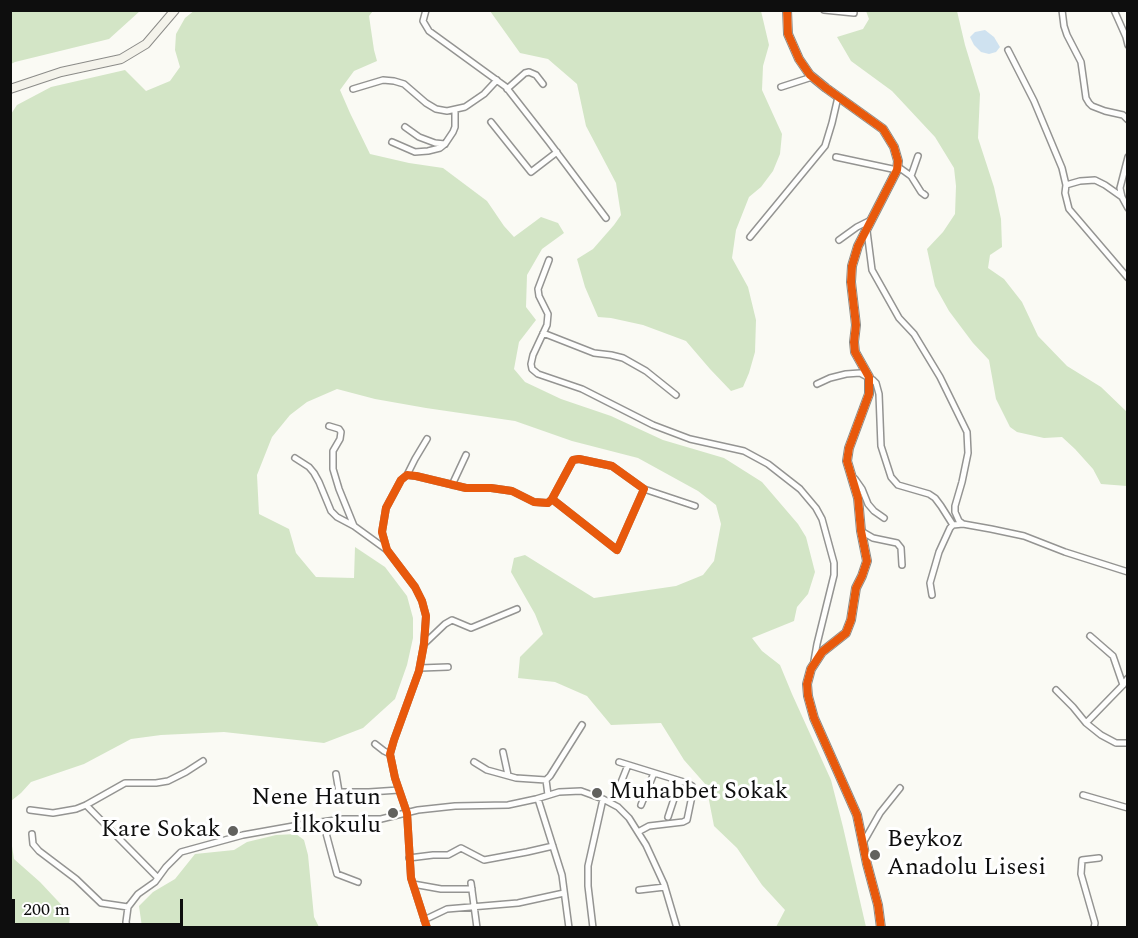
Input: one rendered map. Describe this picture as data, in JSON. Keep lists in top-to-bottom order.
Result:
{
  "places": [
    "Muhabbet Sokak",
    "Nene Hatun İlkokulu",
    "Kare Sokak",
    "Beykoz Anadolu Lisesi"
  ],
  "scale_bar": "200 m"
}
